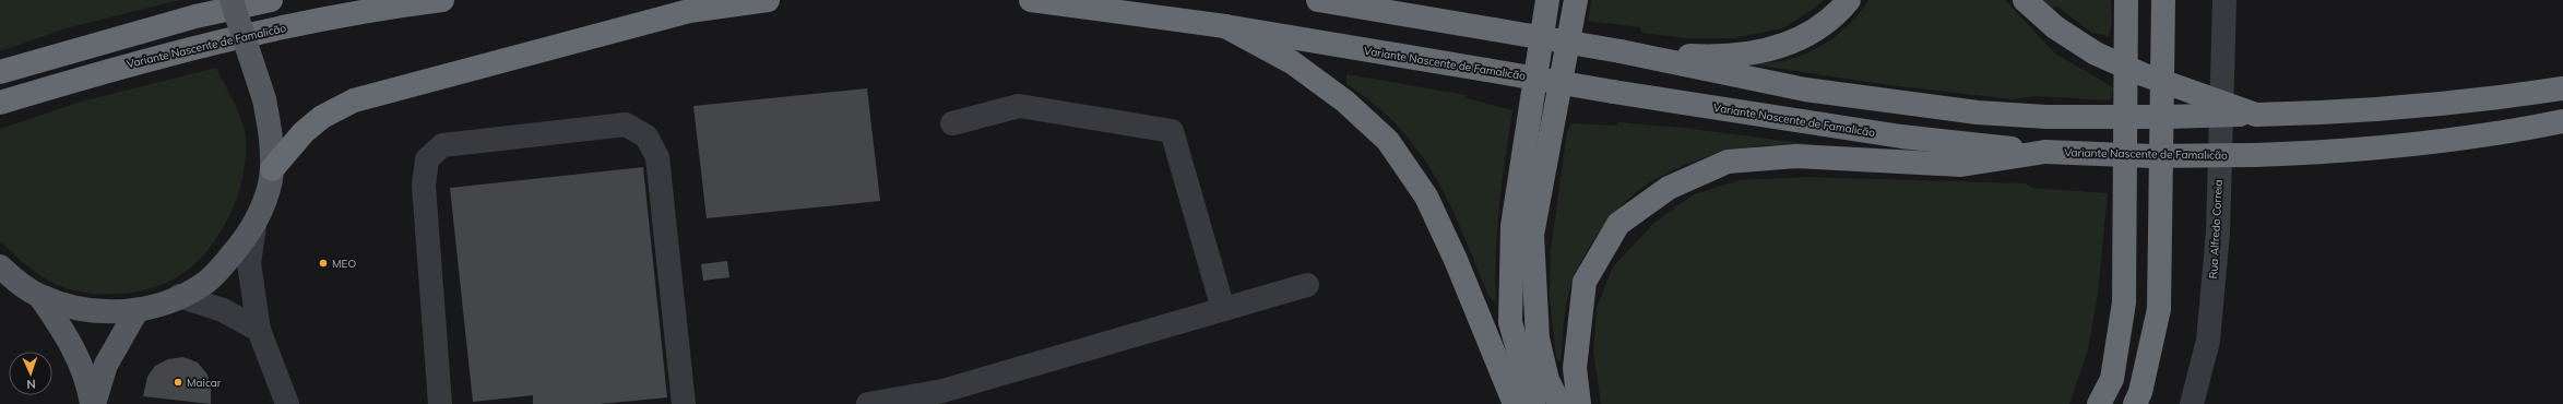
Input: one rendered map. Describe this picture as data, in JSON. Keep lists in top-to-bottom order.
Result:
{
  "streets": {
    "highway": ["Variante Nascente de Famalicão"],
    "street": ["Rua Alfredo Correia"]
  },
  "places": ["MEO", "Maicar"],
  "north": "bottom"
}
